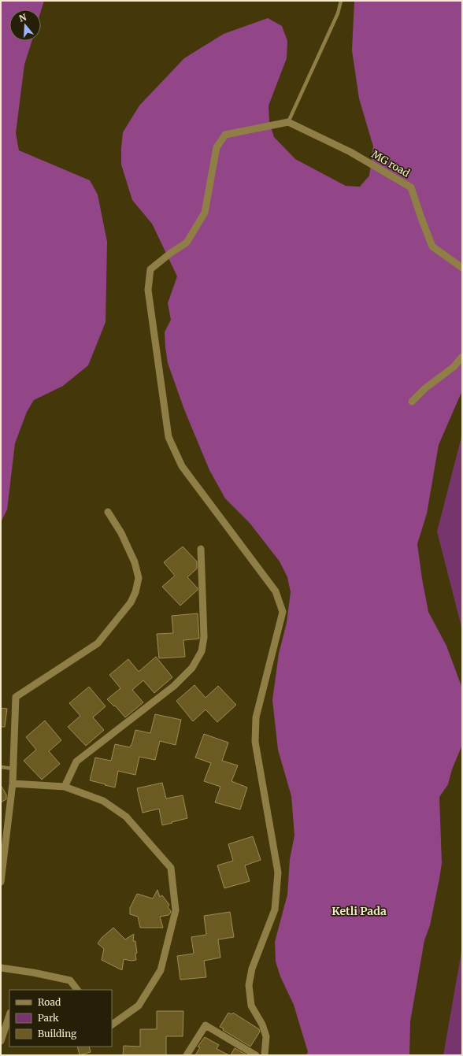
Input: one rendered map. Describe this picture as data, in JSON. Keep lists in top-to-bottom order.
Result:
{
  "streets": {
    "street": ["MG road"]
  },
  "districts": ["Ketli Pada"],
  "legend": ["Road", "Park", "Building"],
  "north": "top"
}
